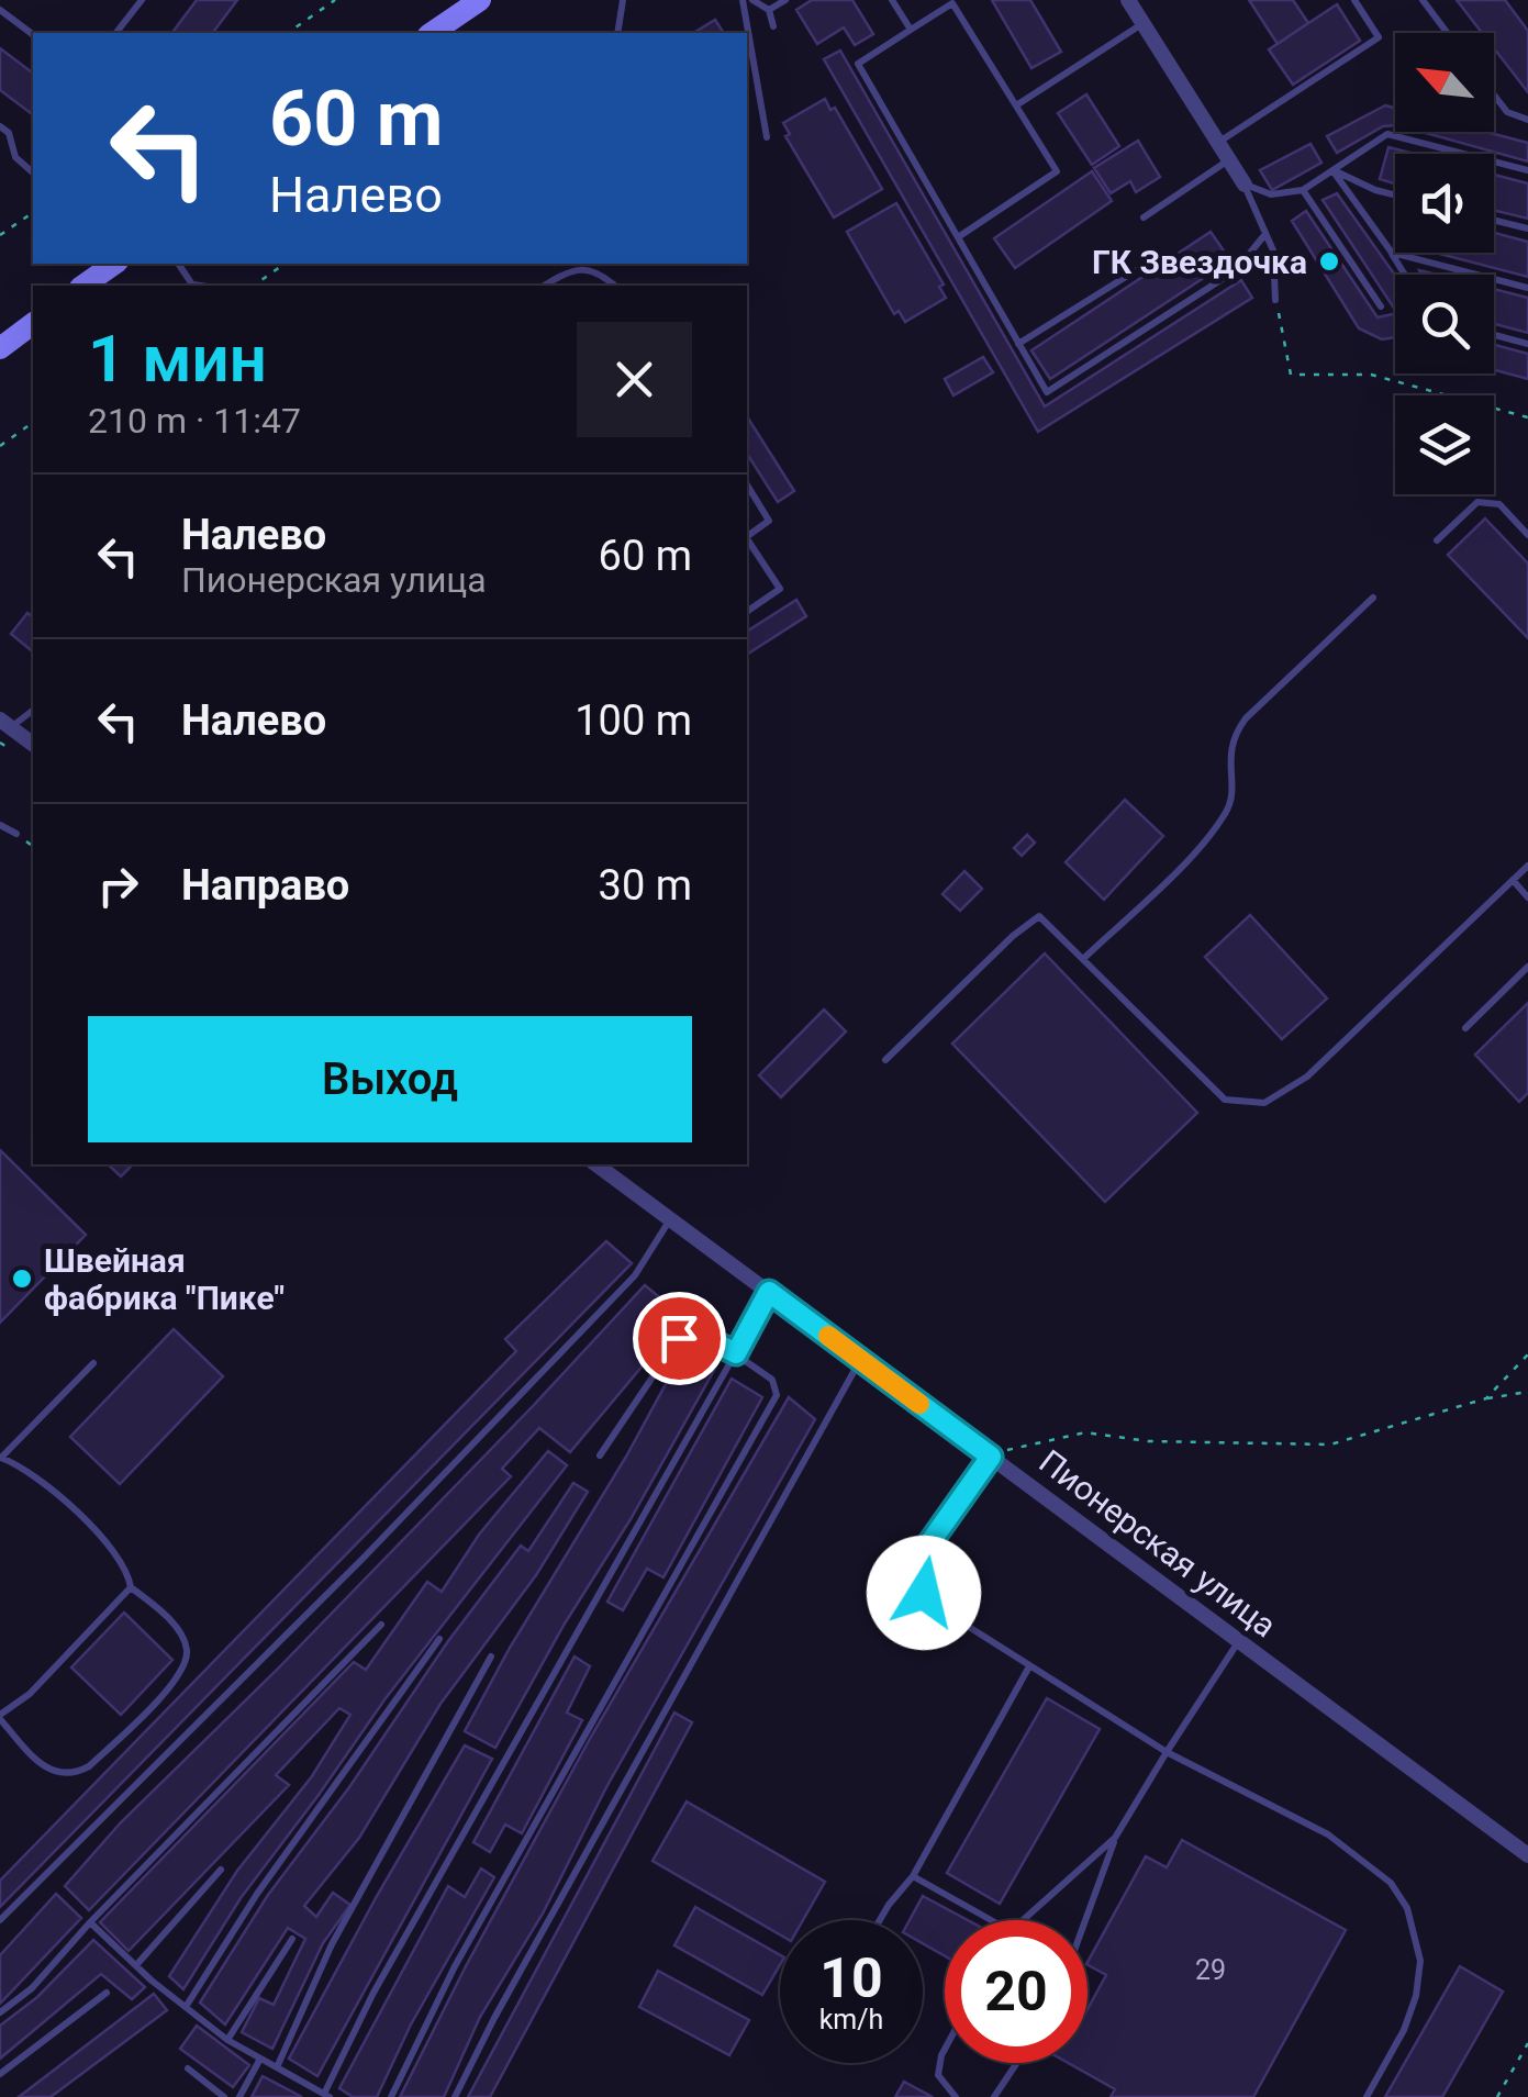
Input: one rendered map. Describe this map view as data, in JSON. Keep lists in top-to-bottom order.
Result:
{
  "streets": {
    "street": ["Пионерская улица"]
  },
  "places": ["ГК Звездочка", "Швейная фабрика \"Пике\""],
  "house_numbers": ["29"],
  "north": "top left",
  "page": {
    "turn": ["60 m", "Налево"],
    "heading": ["1 мин", "210 m · 11:47"],
    "list": [
      {
        "name": "Налево",
        "note": "Пионерская улица",
        "value": "60 m"
      },
      {
        "name": "Налево",
        "value": "100 m"
      },
      {
        "name": "Направо",
        "value": "30 m"
      }
    ],
    "buttons": "Выход",
    "speed": "10 km/h",
    "limit": "20"
  }
}
